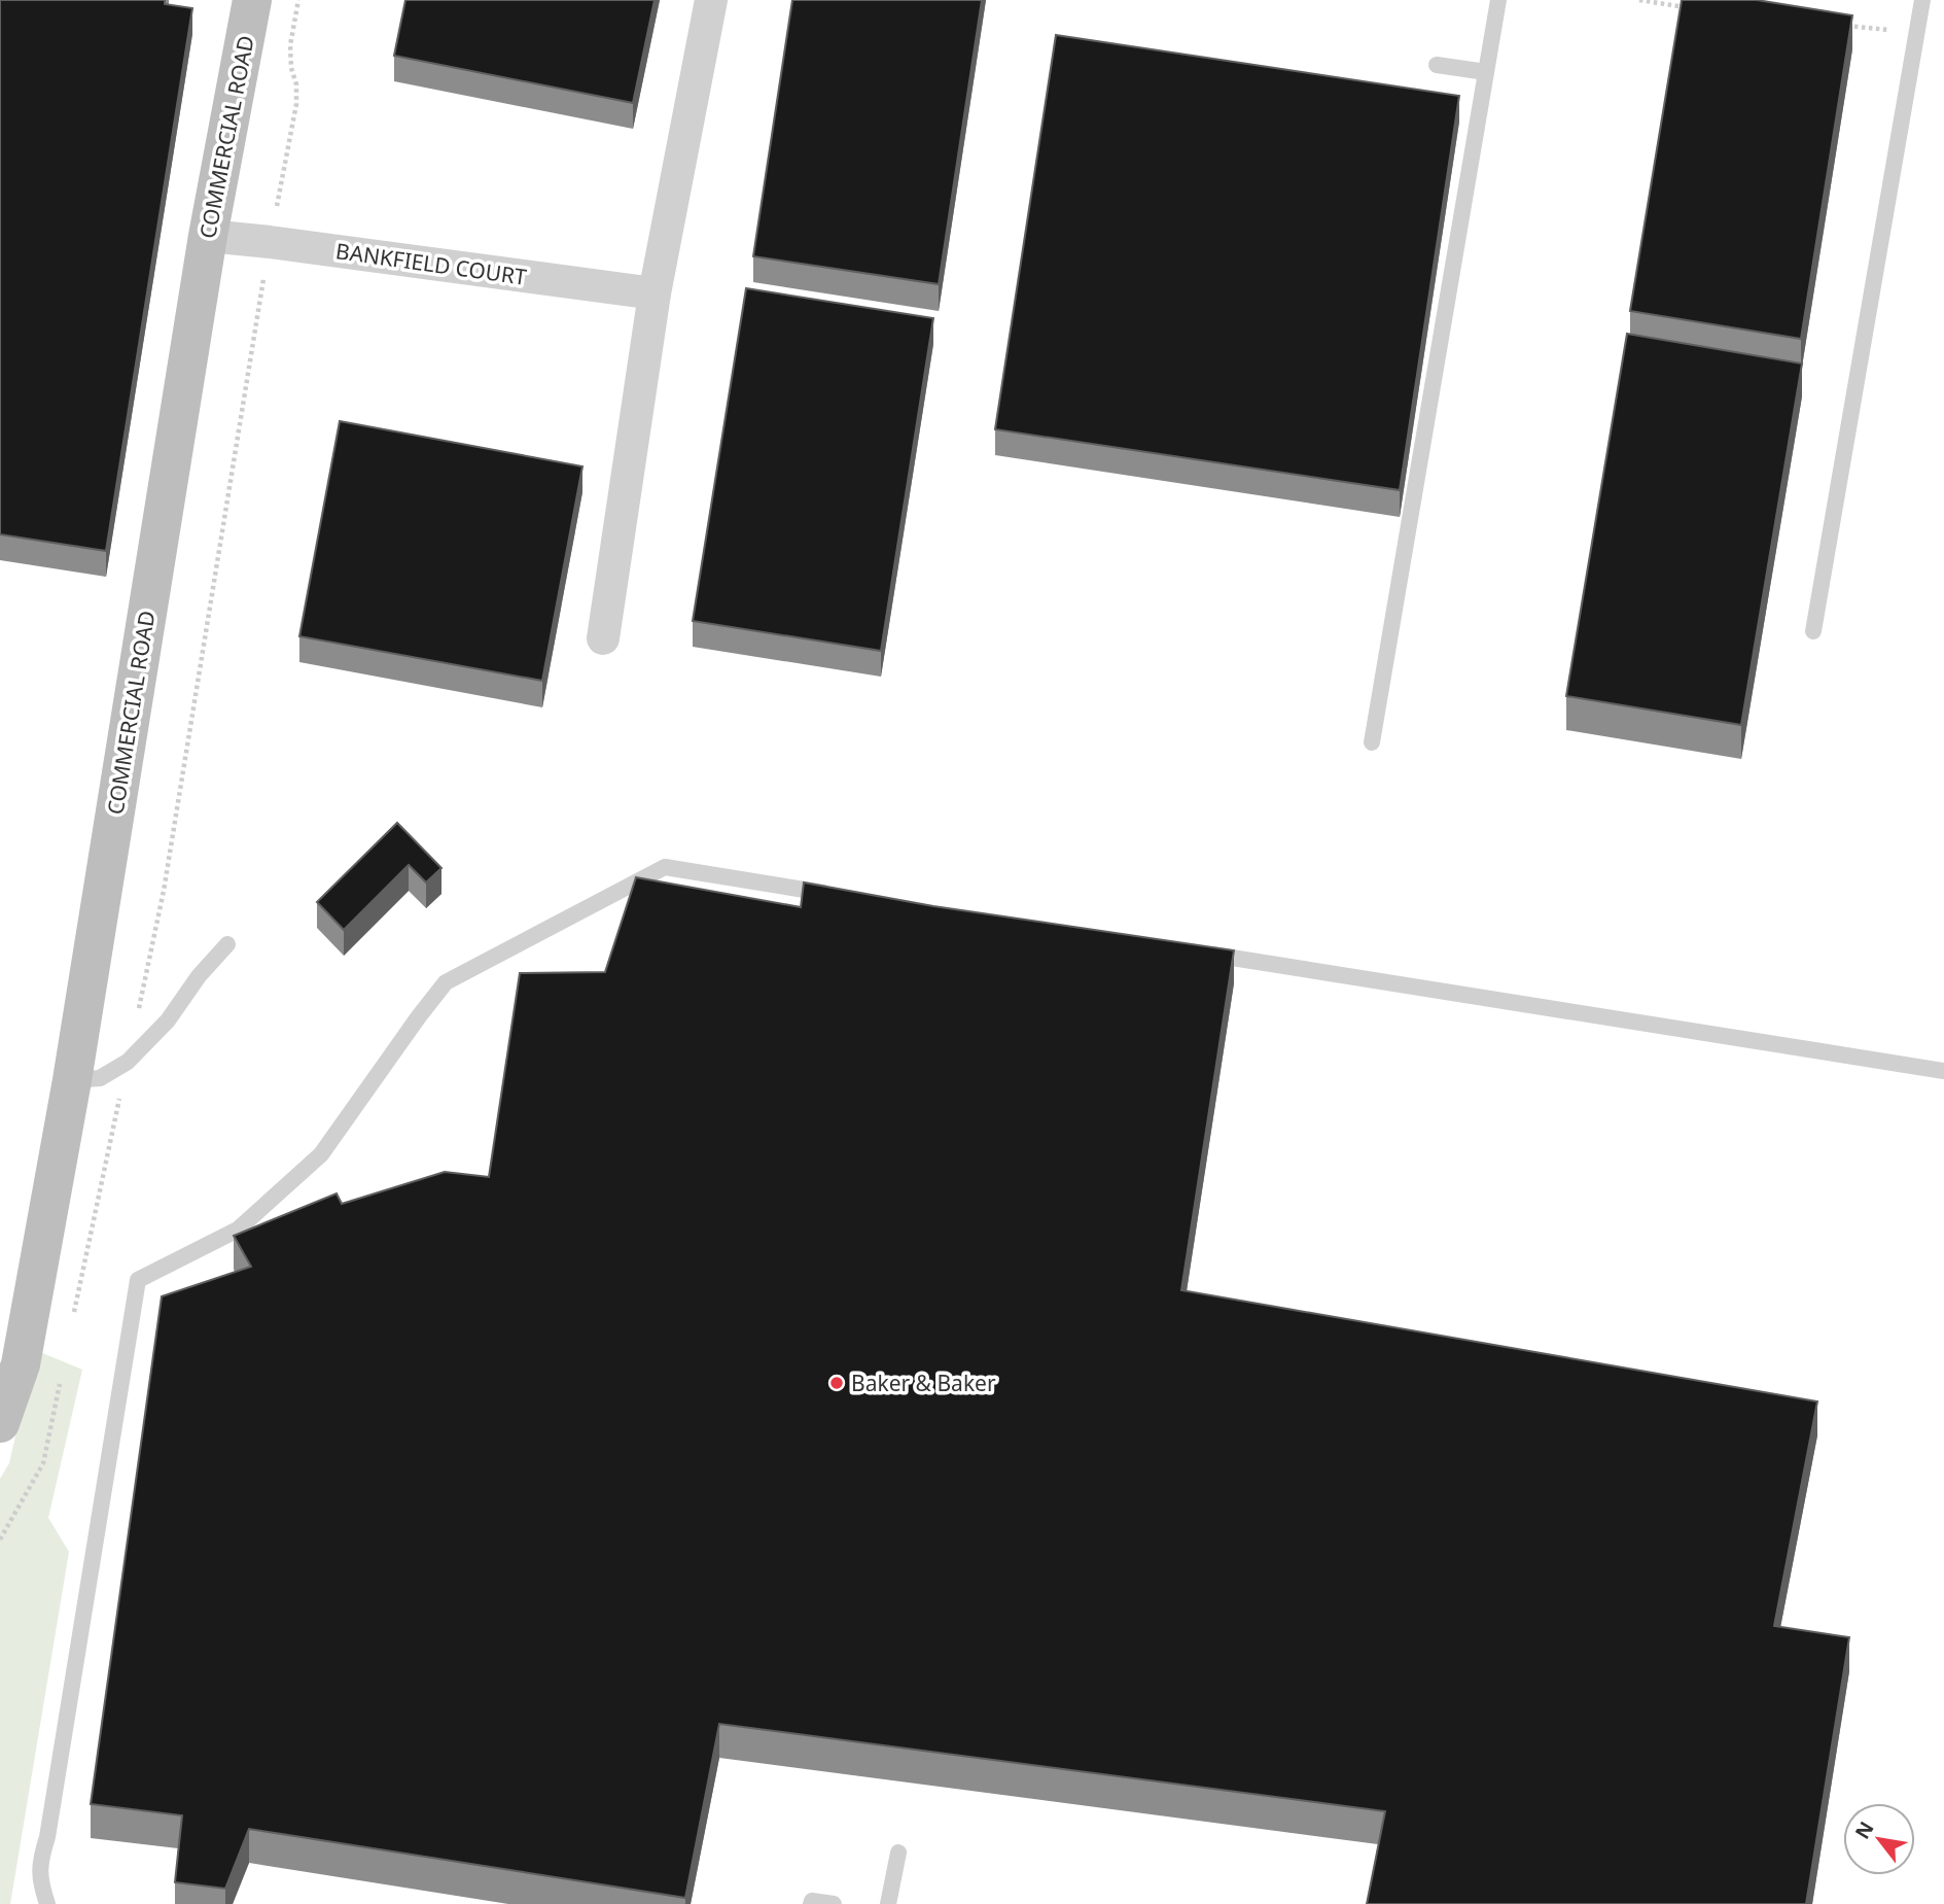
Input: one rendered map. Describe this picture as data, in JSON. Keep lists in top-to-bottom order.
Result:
{
  "streets": {
    "street": ["COMMERCIAL ROAD", "BANKFIELD COURT"]
  },
  "crossings": [
    ["COMMERCIAL ROAD", "BANKFIELD COURT"]
  ],
  "places": ["Baker & Baker"],
  "north": "top left"
}
